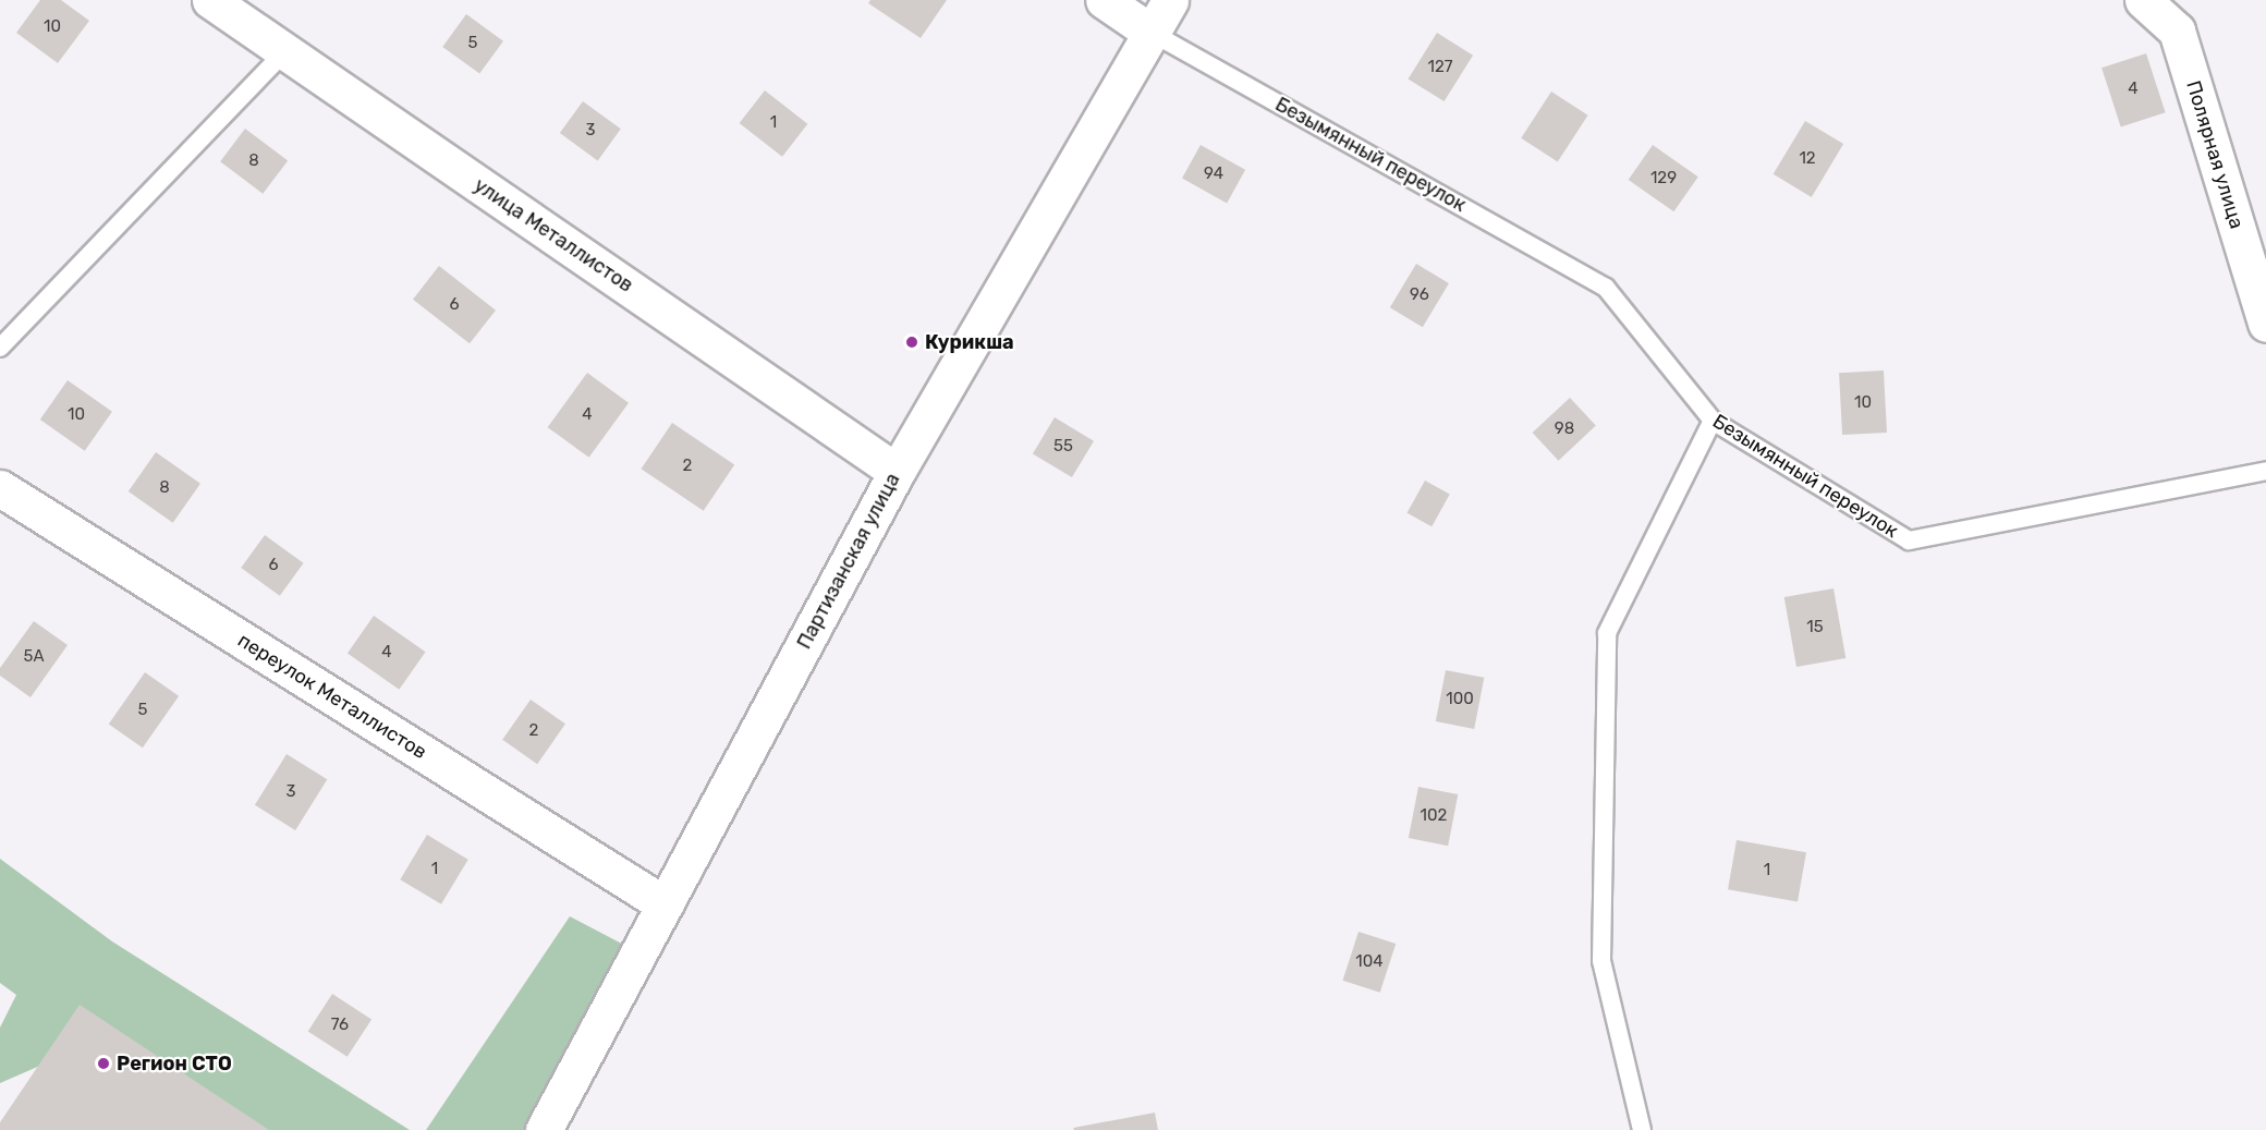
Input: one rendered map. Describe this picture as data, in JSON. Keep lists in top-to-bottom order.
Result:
{
  "streets": {
    "street": [
      "Полярная улица",
      "улица Металлистов",
      "Партизанская улица",
      "переулок Металлистов"
    ],
    "lane": ["Безымянный переулок"]
  },
  "crossings": [
    ["Безымянный переулок", "Партизанская улица"],
    ["улица Металлистов", "Партизанская улица"],
    ["Партизанская улица", "переулок Металлистов"]
  ],
  "places": ["Курикша", "Регион СТО"],
  "house_numbers": [
    "10",
    "5",
    "127",
    "4",
    "1",
    "3",
    "12",
    "8",
    "94",
    "129",
    "96",
    "6",
    "10",
    "10",
    "4",
    "98",
    "55",
    "2",
    "8",
    "6",
    "15",
    "4",
    "5А",
    "100",
    "5",
    "2",
    "3",
    "102",
    "1",
    "1",
    "104",
    "76"
  ]
}
